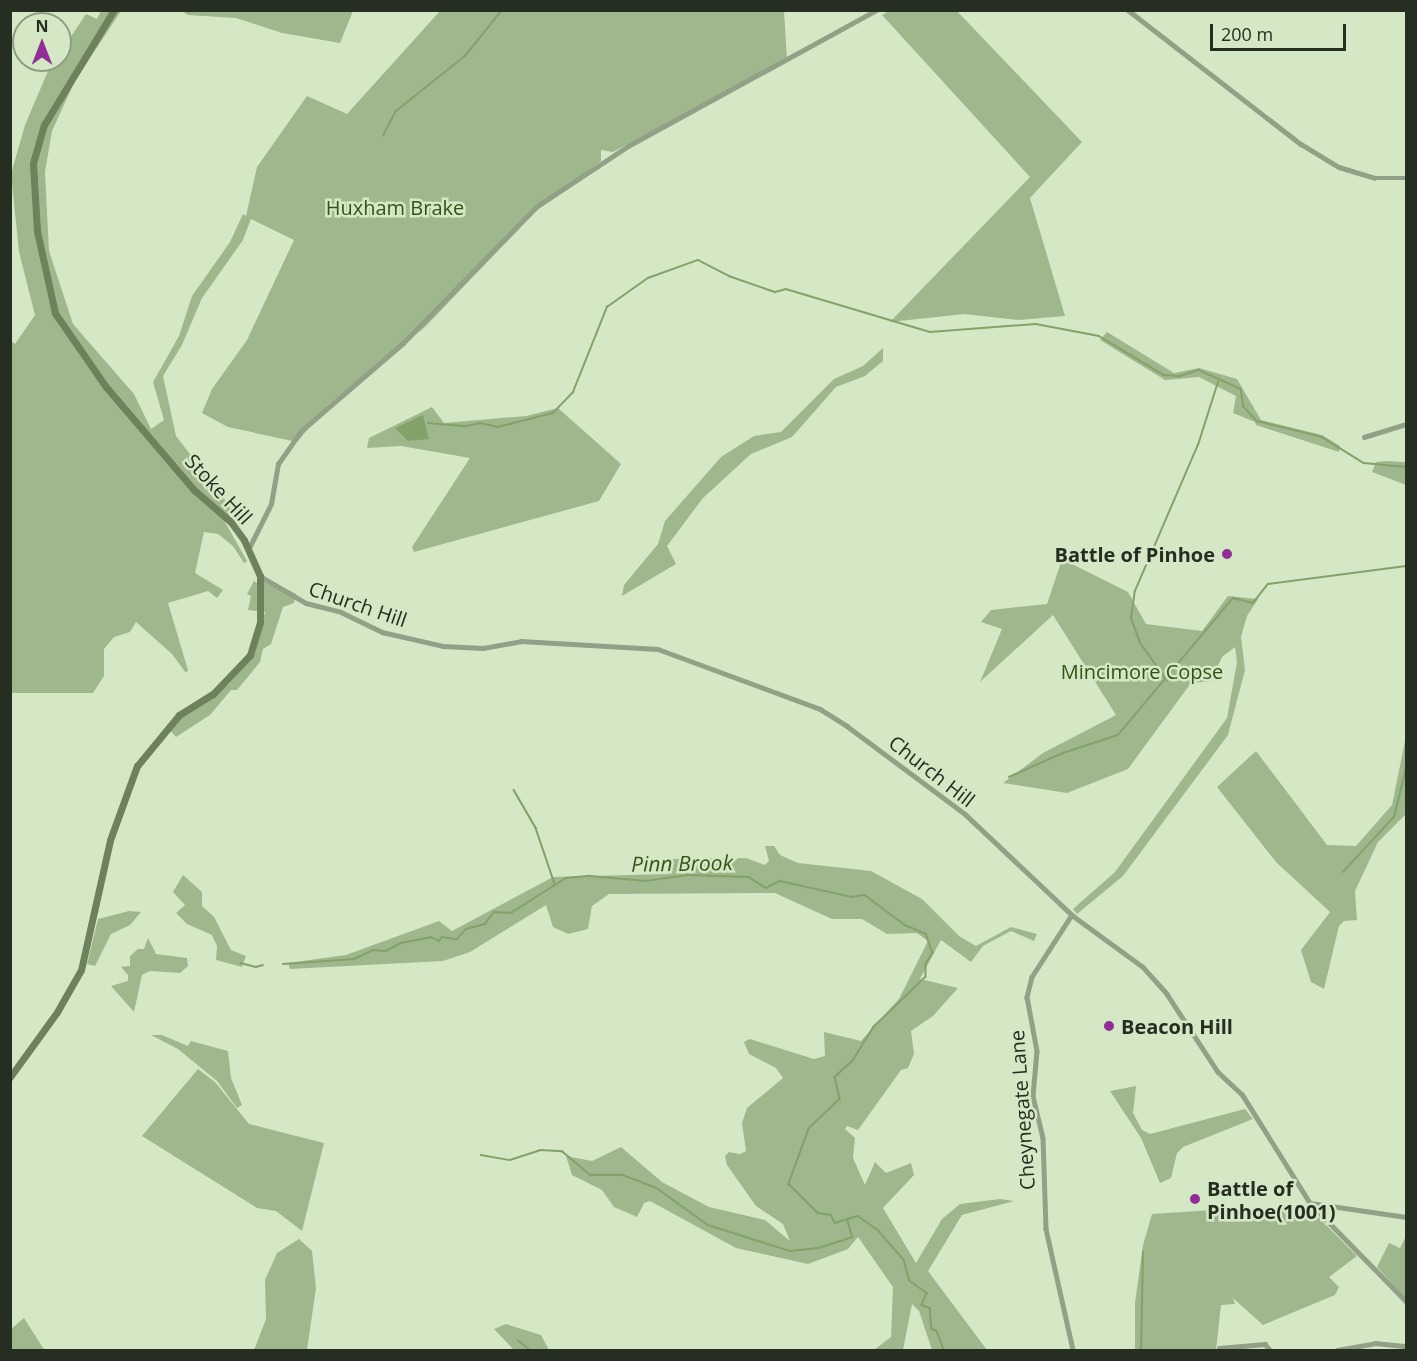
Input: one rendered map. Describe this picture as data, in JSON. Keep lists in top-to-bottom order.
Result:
{
  "streets": {
    "street": ["Stoke Hill", "Church Hill", "Cheynegate Lane"]
  },
  "crossings": [
    ["Stoke Hill", "Church Hill"],
    ["Church Hill", "Cheynegate Lane"]
  ],
  "water": ["Pinn Brook"],
  "parks": ["Huxham Brake", "Mincimore Copse"],
  "places": ["Battle of Pinhoe", "Beacon Hill", "Battle of Pinhoe(1001)"],
  "scale_bar": "200 m",
  "north": "top"
}
